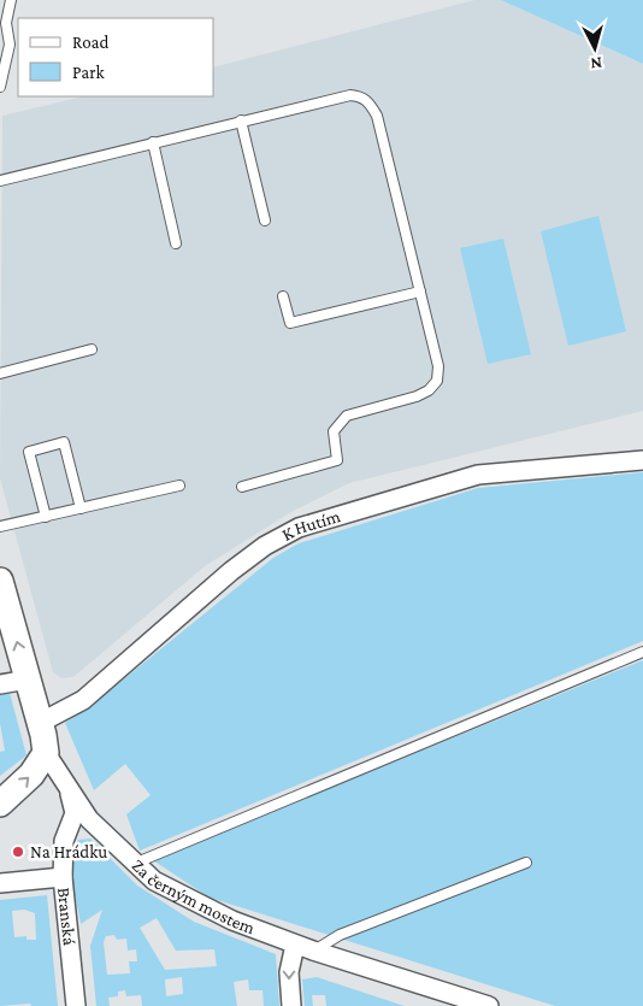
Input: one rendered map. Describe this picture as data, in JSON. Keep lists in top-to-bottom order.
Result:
{
  "streets": {
    "street": ["K Hutím", "Za černým mostem", "Branská"]
  },
  "crossings": [
    ["K Hutím", "Za černým mostem"],
    ["Za černým mostem", "Branská"]
  ],
  "places": ["Na Hrádku"],
  "legend": ["Road", "Park"],
  "north": "bottom"
}
